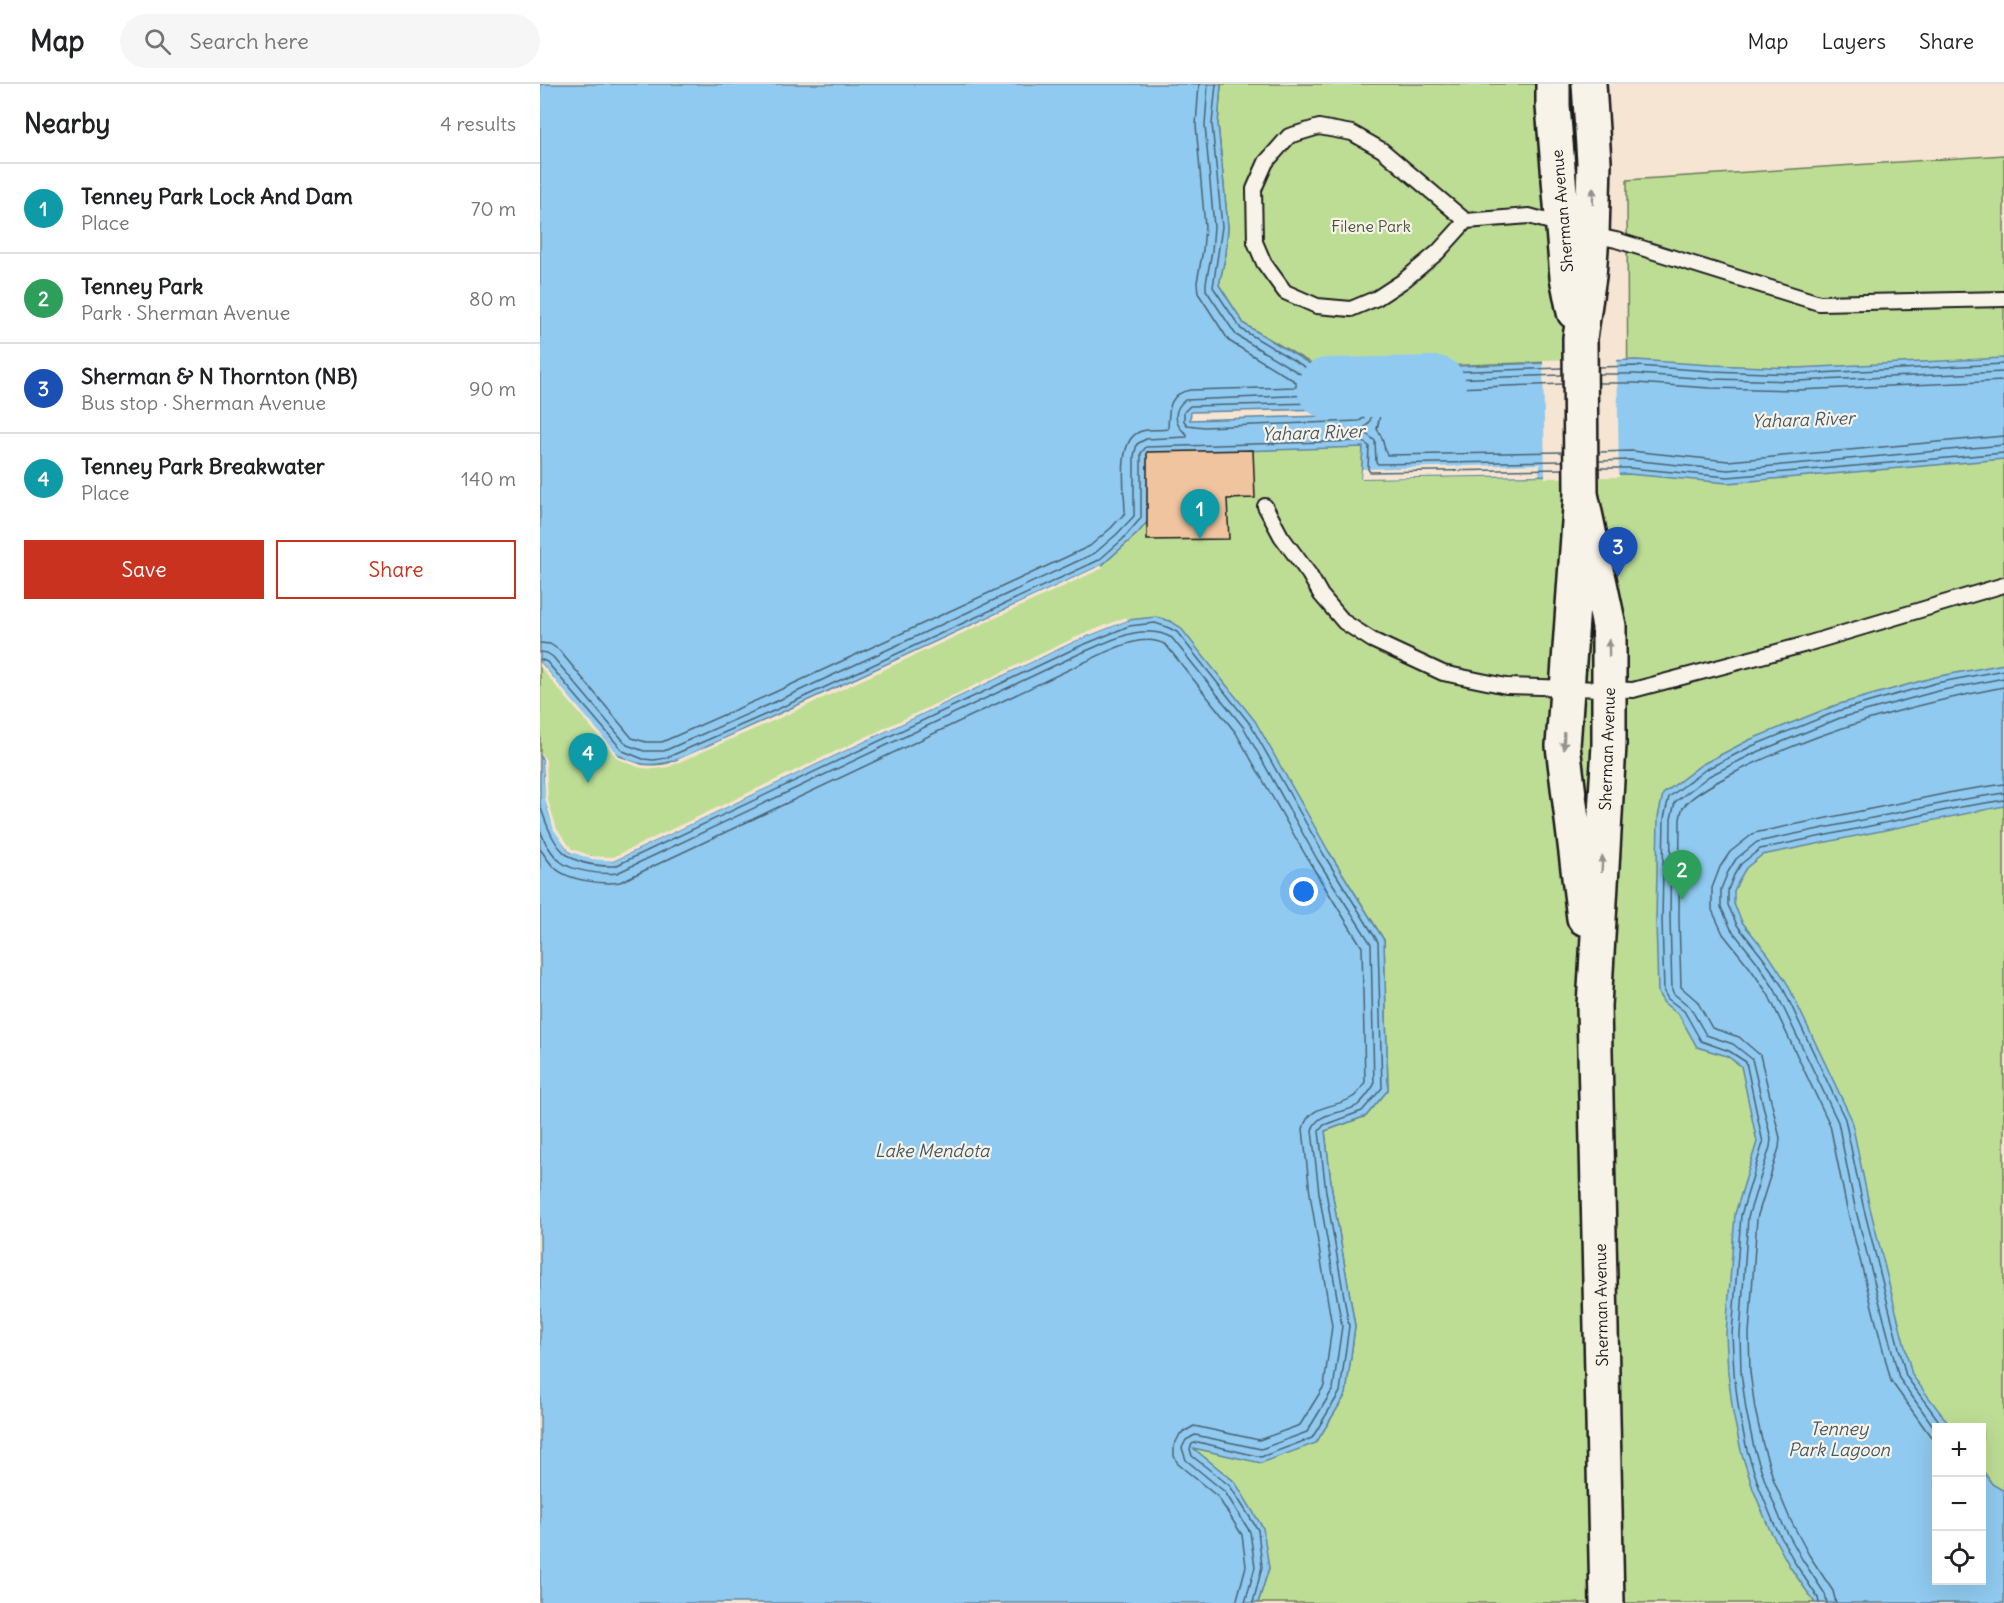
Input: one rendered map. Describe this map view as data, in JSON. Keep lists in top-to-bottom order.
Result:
{
  "streets": {
    "street": ["Sherman Avenue"]
  },
  "water": ["Yahara River", "Lake Mendota", "Tenney Park Lagoon"],
  "parks": ["Filene Park"],
  "page": {
    "header": "Map",
    "search": "Search here",
    "nav": ["Map", "Layers", "Share"],
    "heading": ["Nearby", "4 results"],
    "list": [
      {
        "mark": "1",
        "name": "Tenney Park Lock And Dam",
        "note": "Place",
        "value": "70 m"
      },
      {
        "mark": "2",
        "name": "Tenney Park",
        "note": "Park · Sherman Avenue",
        "value": "80 m"
      },
      {
        "mark": "3",
        "name": "Sherman & N Thornton (NB)",
        "note": "Bus stop · Sherman Avenue",
        "value": "90 m"
      },
      {
        "mark": "4",
        "name": "Tenney Park Breakwater",
        "note": "Place",
        "value": "140 m"
      }
    ],
    "pins": [
      "1",
      "3",
      "4",
      "2"
    ],
    "buttons": ["Save", "Share"],
    "map_buttons": ["+", "−"]
  }
}
